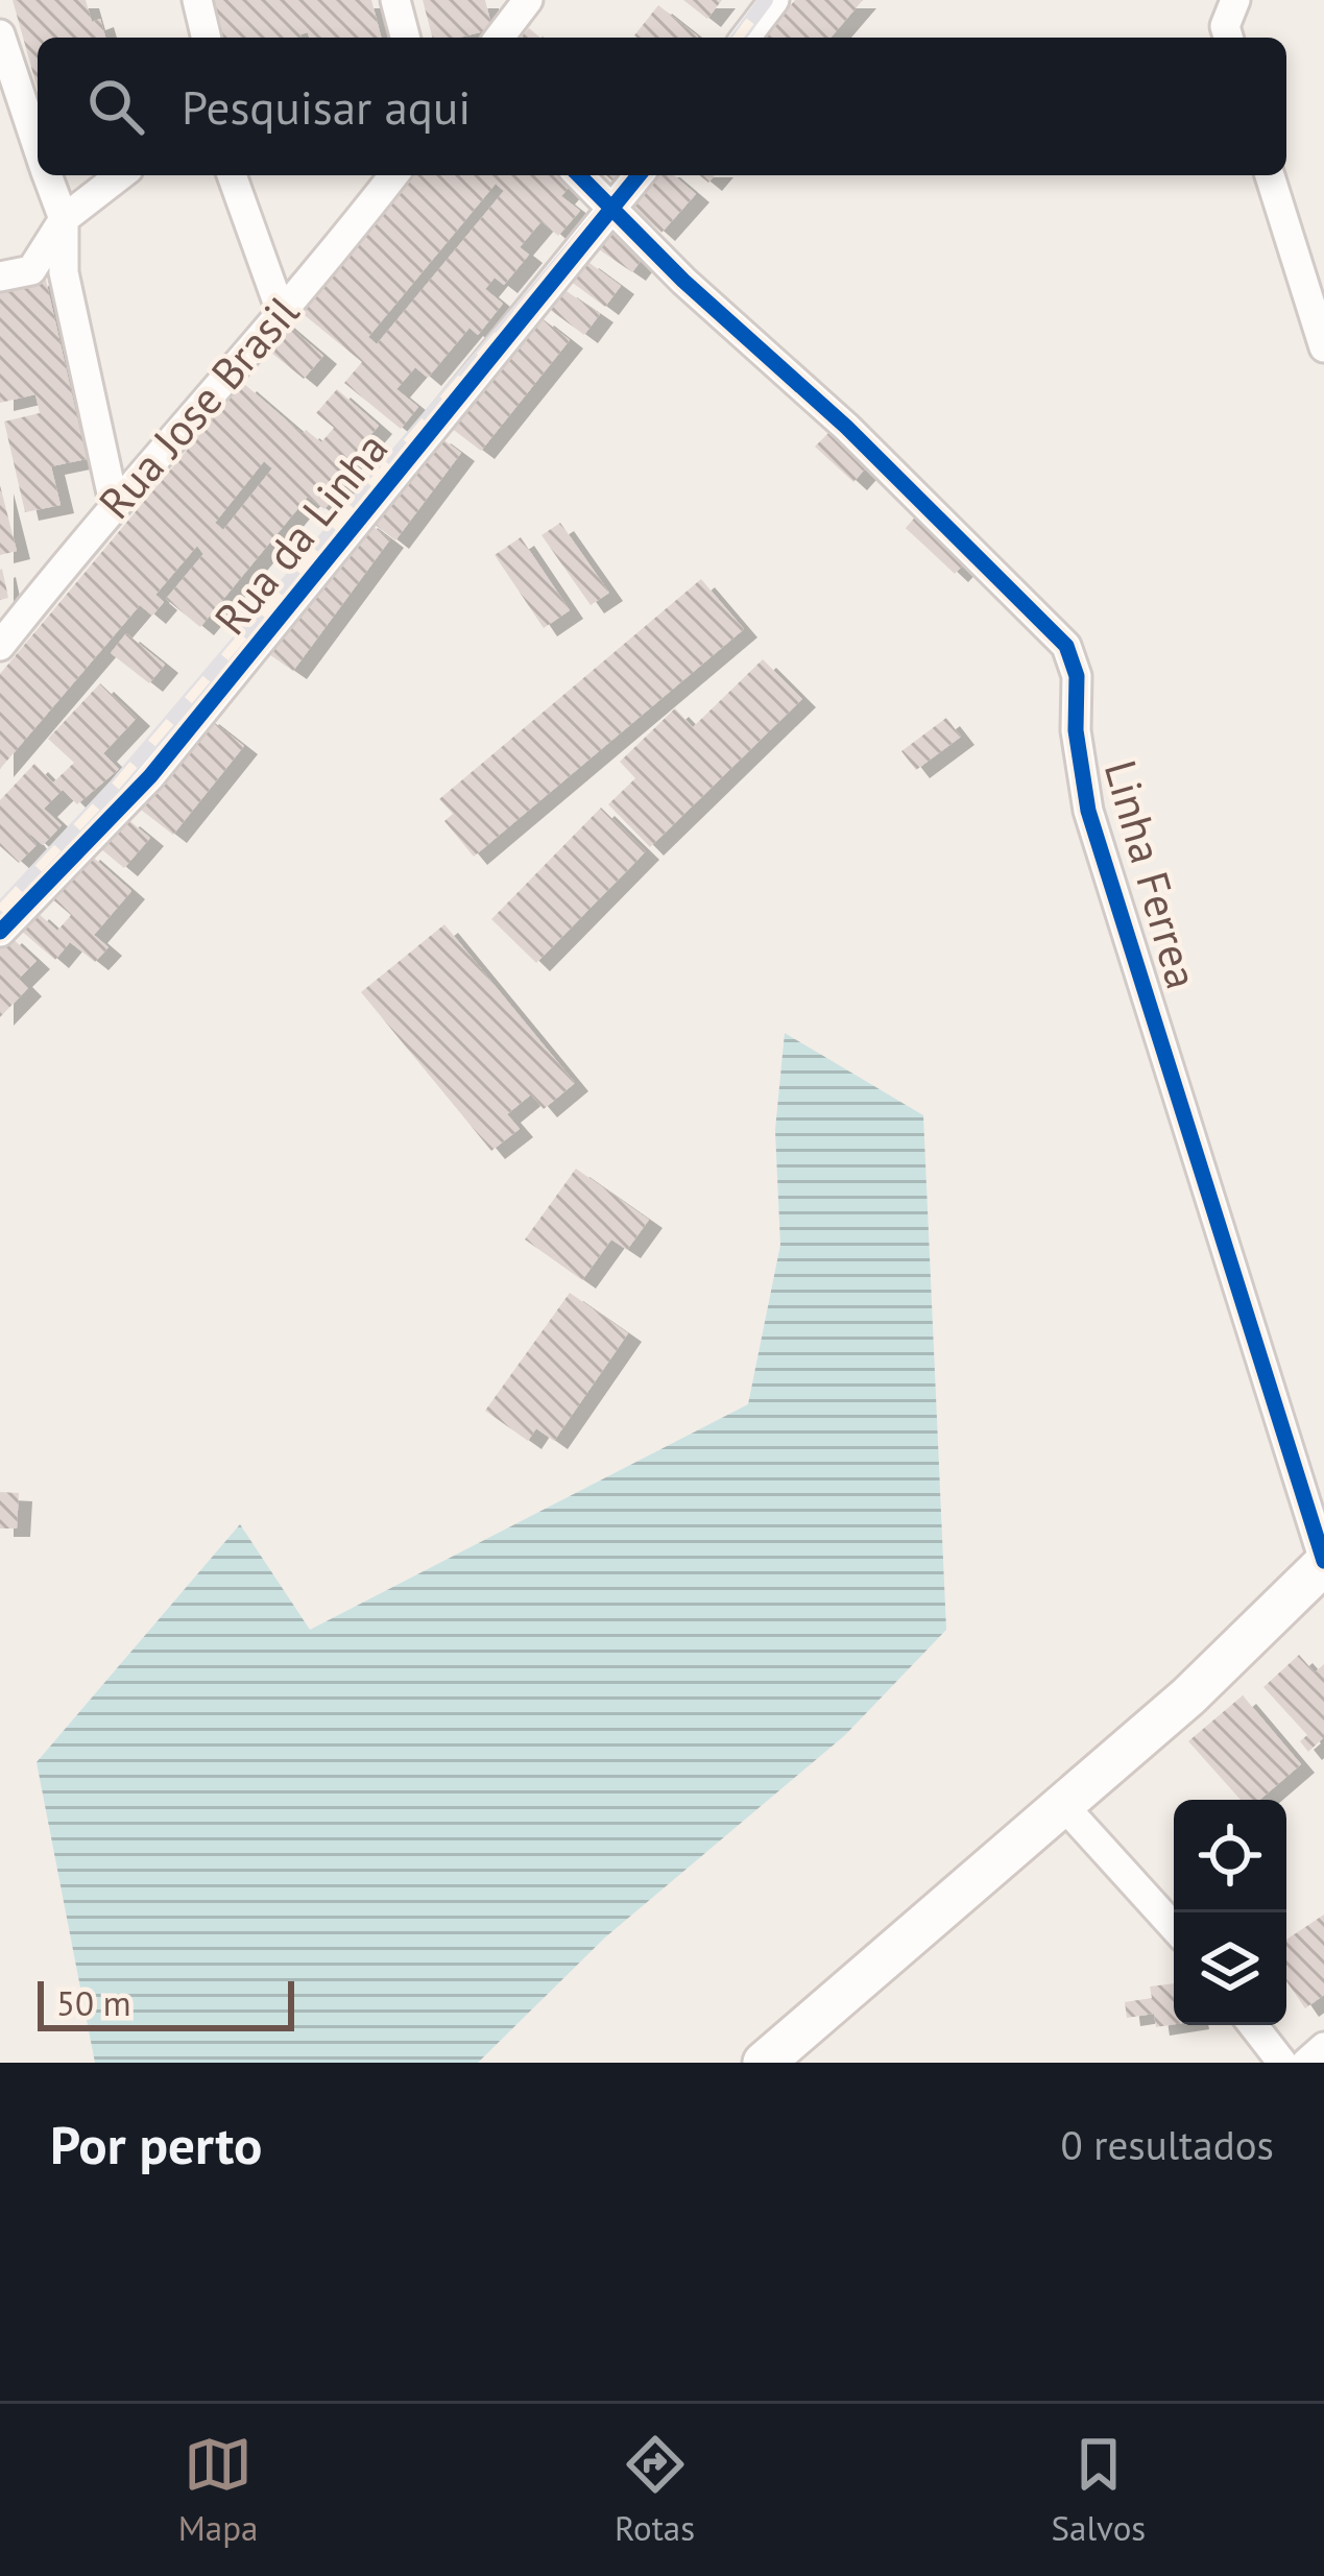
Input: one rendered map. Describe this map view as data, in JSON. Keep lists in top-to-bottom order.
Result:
{
  "streets": {
    "street": ["Rua Jose Brasil", "Rua da Linha", "Linha Ferrea"]
  },
  "crossings": [
    ["Rua da Linha", "Linha Ferrea"]
  ],
  "scale_bar": "50 m",
  "page": {
    "search": "Pesquisar aqui",
    "scale": "50 m",
    "heading": ["Por perto", "0 resultados"],
    "nav": ["Mapa", "Rotas", "Salvos"]
  }
}
